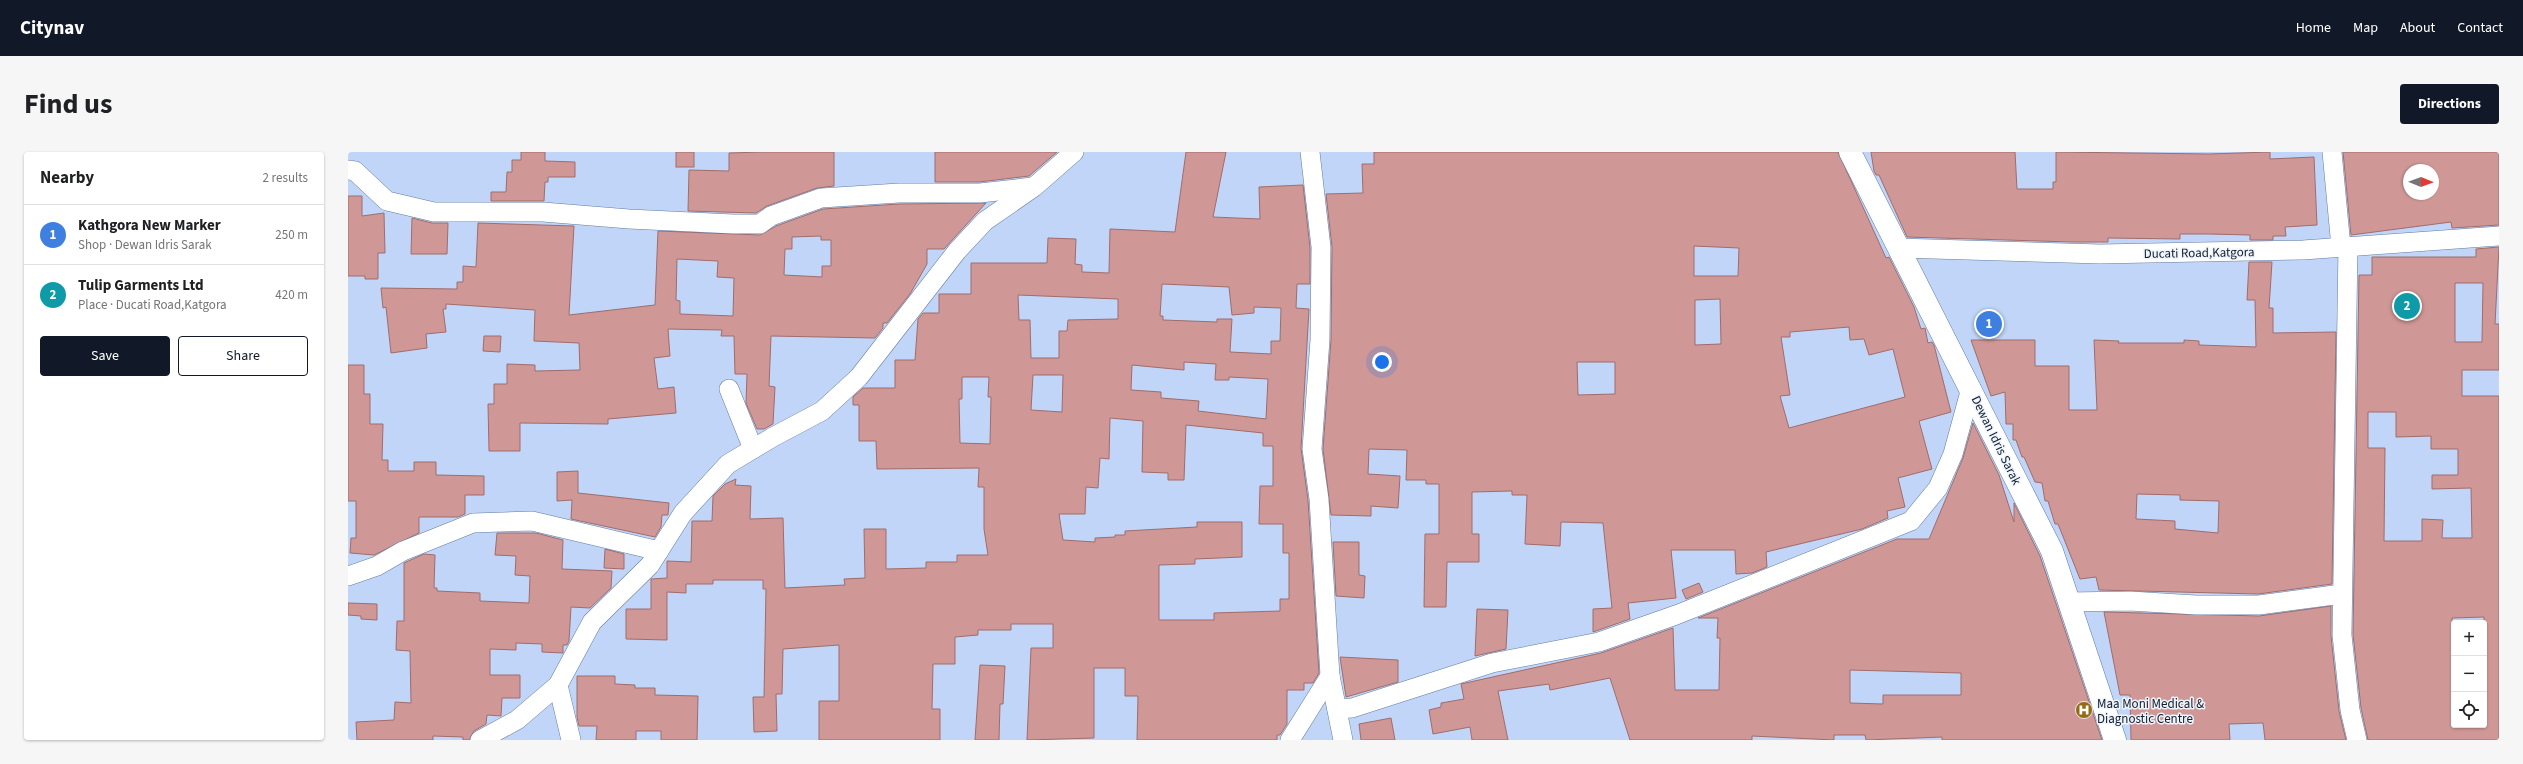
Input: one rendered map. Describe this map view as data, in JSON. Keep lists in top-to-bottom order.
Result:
{
  "streets": {
    "main road": ["Dewan Idris Sarak"],
    "street": ["Ducati Road,Katgora"]
  },
  "crossings": [
    ["Ducati Road,Katgora", "Dewan Idris Sarak"]
  ],
  "places": {
    "hospital": ["Maa Moni Medical & Diagnostic Centre"]
  },
  "north": "right",
  "page": {
    "header": "Citynav",
    "nav": [
      "Home",
      "Map",
      "About",
      "Contact"
    ],
    "title": "Find us",
    "buttons": [
      "Directions",
      ["Save", "Share"]
    ],
    "heading": ["Nearby", "2 results"],
    "list": [
      {
        "mark": "1",
        "name": "Kathgora New Marker",
        "note": "Shop · Dewan Idris Sarak",
        "value": "250 m"
      },
      {
        "mark": "2",
        "name": "Tulip Garments Ltd",
        "note": "Place · Ducati Road,Katgora",
        "value": "420 m"
      }
    ],
    "pins": ["2", "1"],
    "map_buttons": ["+", "−"]
  }
}
